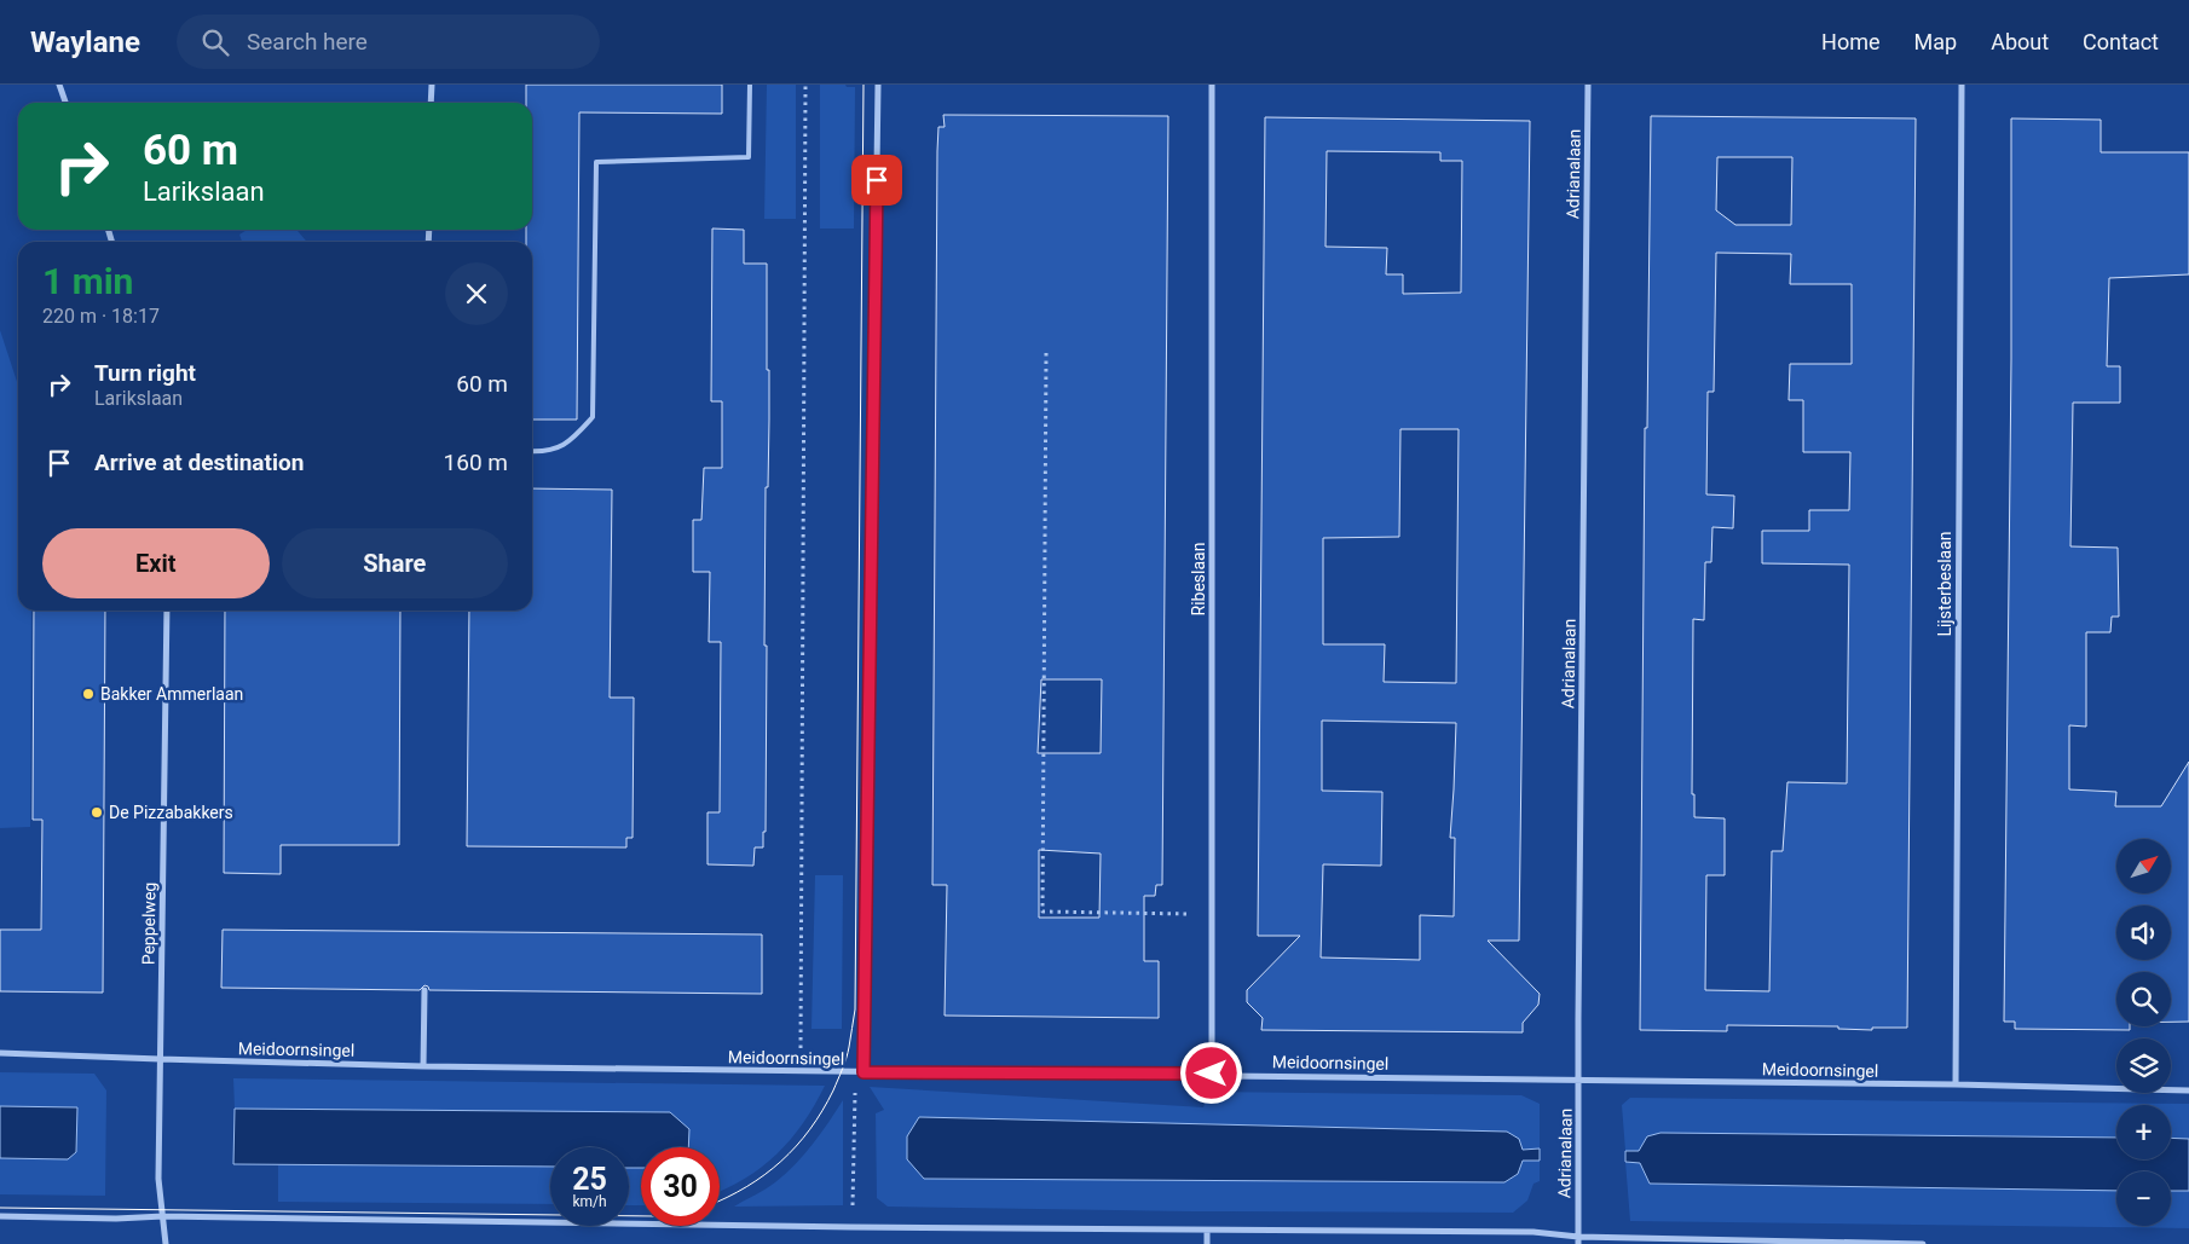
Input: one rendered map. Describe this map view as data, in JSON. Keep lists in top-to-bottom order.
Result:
{
  "streets": {
    "street": [
      "Adrianalaan",
      "Ribeslaan",
      "Lijsterbeslaan",
      "Peppelweg",
      "Meidoornsingel"
    ]
  },
  "crossings": [
    ["Adrianalaan", "Meidoornsingel"],
    ["Ribeslaan", "Meidoornsingel"],
    ["Lijsterbeslaan", "Meidoornsingel"],
    ["Peppelweg", "Meidoornsingel"]
  ],
  "places": ["Bakker Ammerlaan", "De Pizzabakkers"],
  "north": "top right",
  "page": {
    "header": "Waylane",
    "search": "Search here",
    "nav": [
      "Home",
      "Map",
      "About",
      "Contact"
    ],
    "turn": ["60 m", "Larikslaan"],
    "heading": ["1 min", "220 m · 18:17"],
    "list": [
      {
        "name": "Turn right",
        "note": "Larikslaan",
        "value": "60 m"
      },
      {
        "name": "Arrive at destination",
        "value": "160 m"
      }
    ],
    "buttons": ["Exit", "Share"],
    "map_buttons": ["+", "−"],
    "speed": "25 km/h",
    "limit": "30"
  }
}
